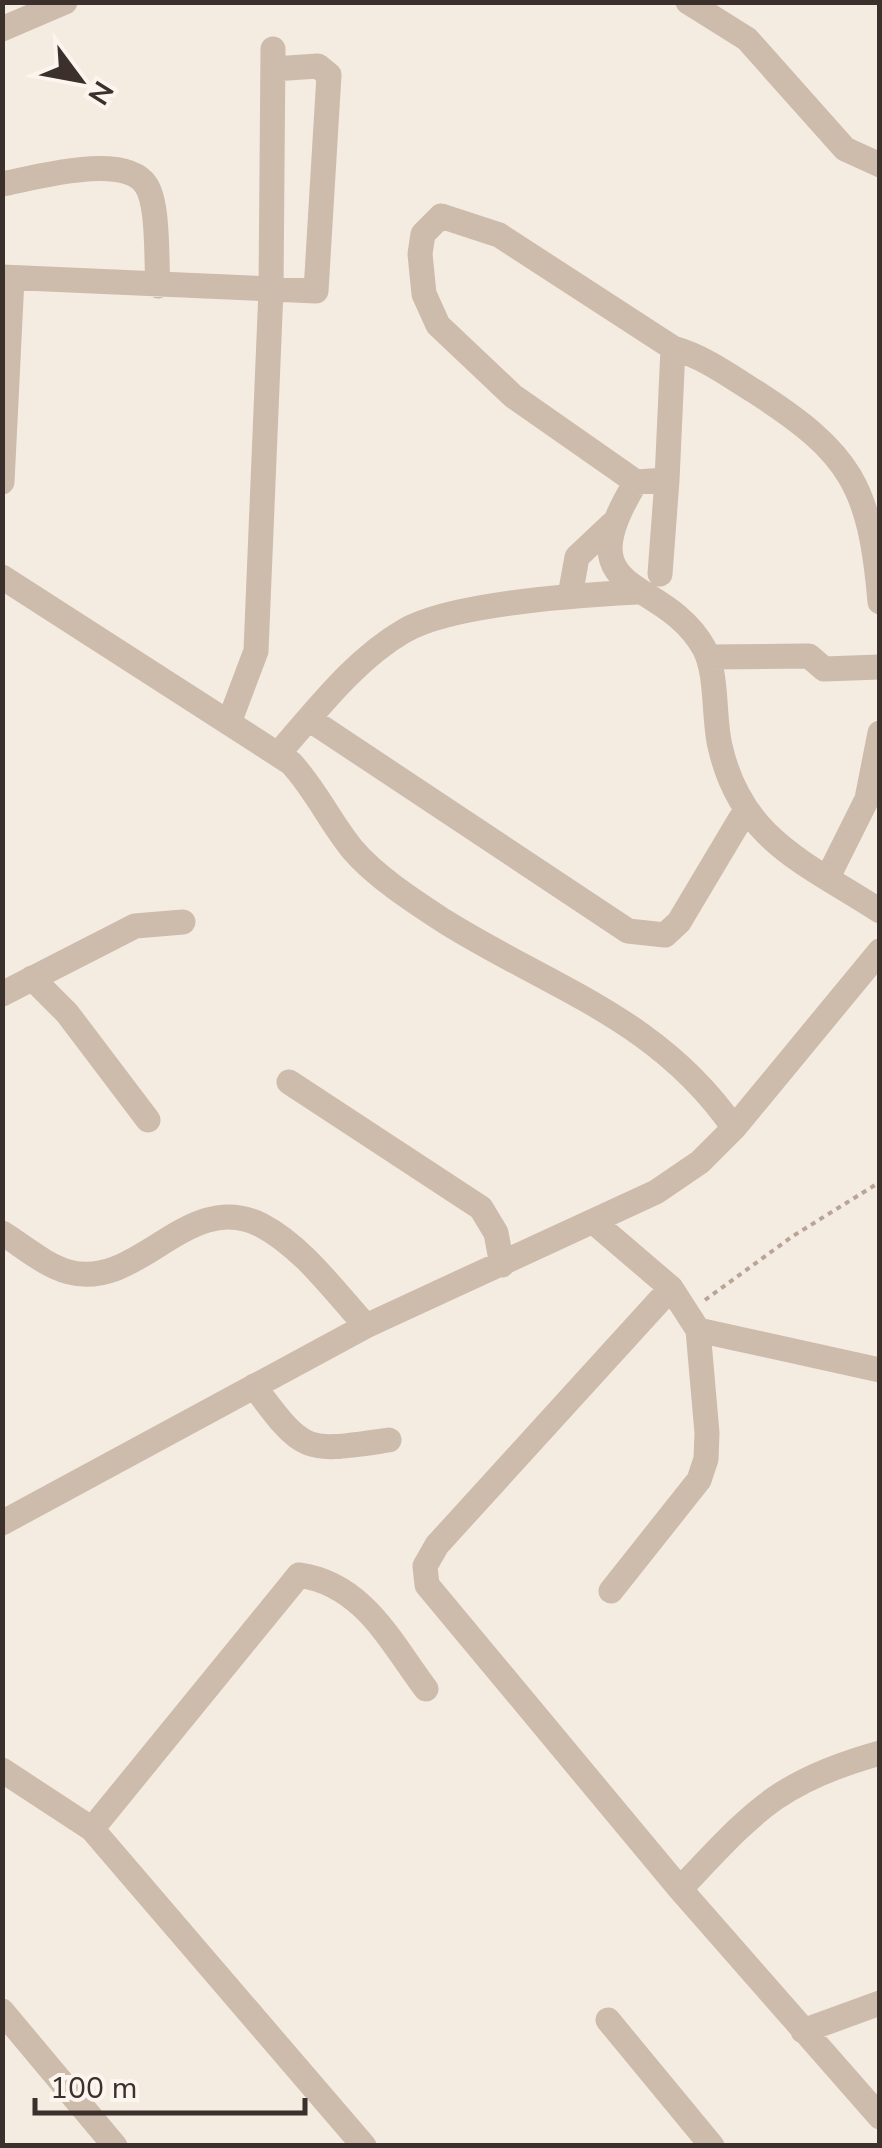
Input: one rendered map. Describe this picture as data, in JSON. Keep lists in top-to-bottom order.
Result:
{
  "scale_bar": "100 m",
  "north": "bottom right"
}
